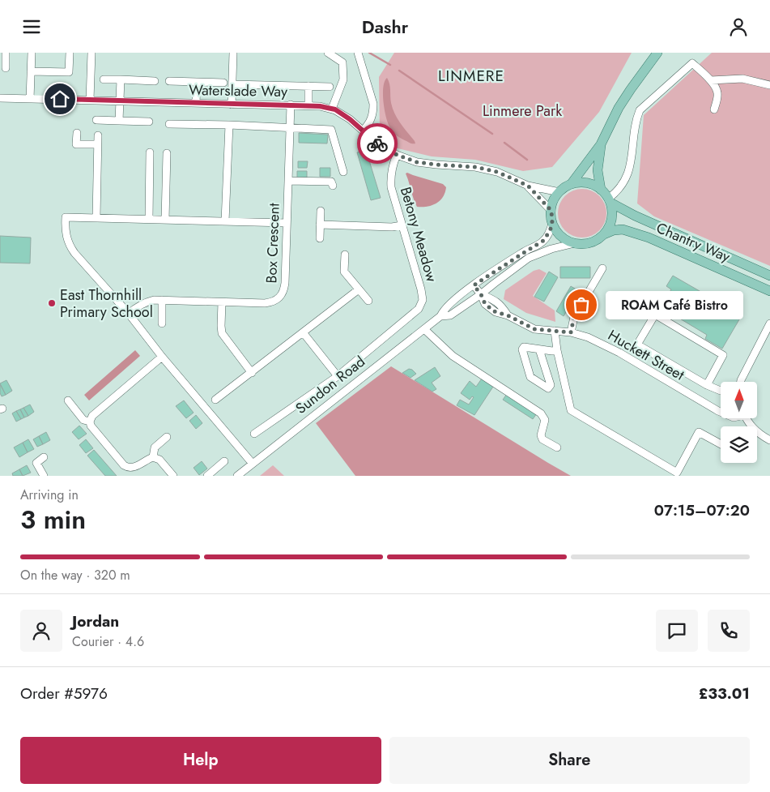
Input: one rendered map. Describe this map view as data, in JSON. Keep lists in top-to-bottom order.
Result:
{
  "streets": {
    "main road": ["Chantry Way"],
    "street": [
      "Waterslade Way",
      "Betony Meadow",
      "Box Crescent",
      "Huckett Street",
      "Sundon Road"
    ]
  },
  "crossings": [
    ["Waterslade Way", "Betony Meadow"],
    ["Waterslade Way", "Chantry Way"],
    ["Waterslade Way", "Box Crescent"],
    ["Waterslade Way", "Sundon Road"],
    ["Chantry Way", "Sundon Road"],
    ["Huckett Street", "Sundon Road"]
  ],
  "districts": ["LINMERE"],
  "parks": ["Linmere Park"],
  "places": ["East Thornhill Primary School", "ROAM Café Bistro"],
  "north": "top",
  "page": {
    "header": "Dashr",
    "bubble": "ROAM Café Bistro",
    "heading": ["3 min", "Arriving in", "07:15–07:20"],
    "panel": [
      "Jordan",
      "Courier · 4.6",
      "Order #5976",
      "£33.01"
    ],
    "bar": "On the way · 320 m",
    "buttons": ["Help", "Share"]
  }
}
